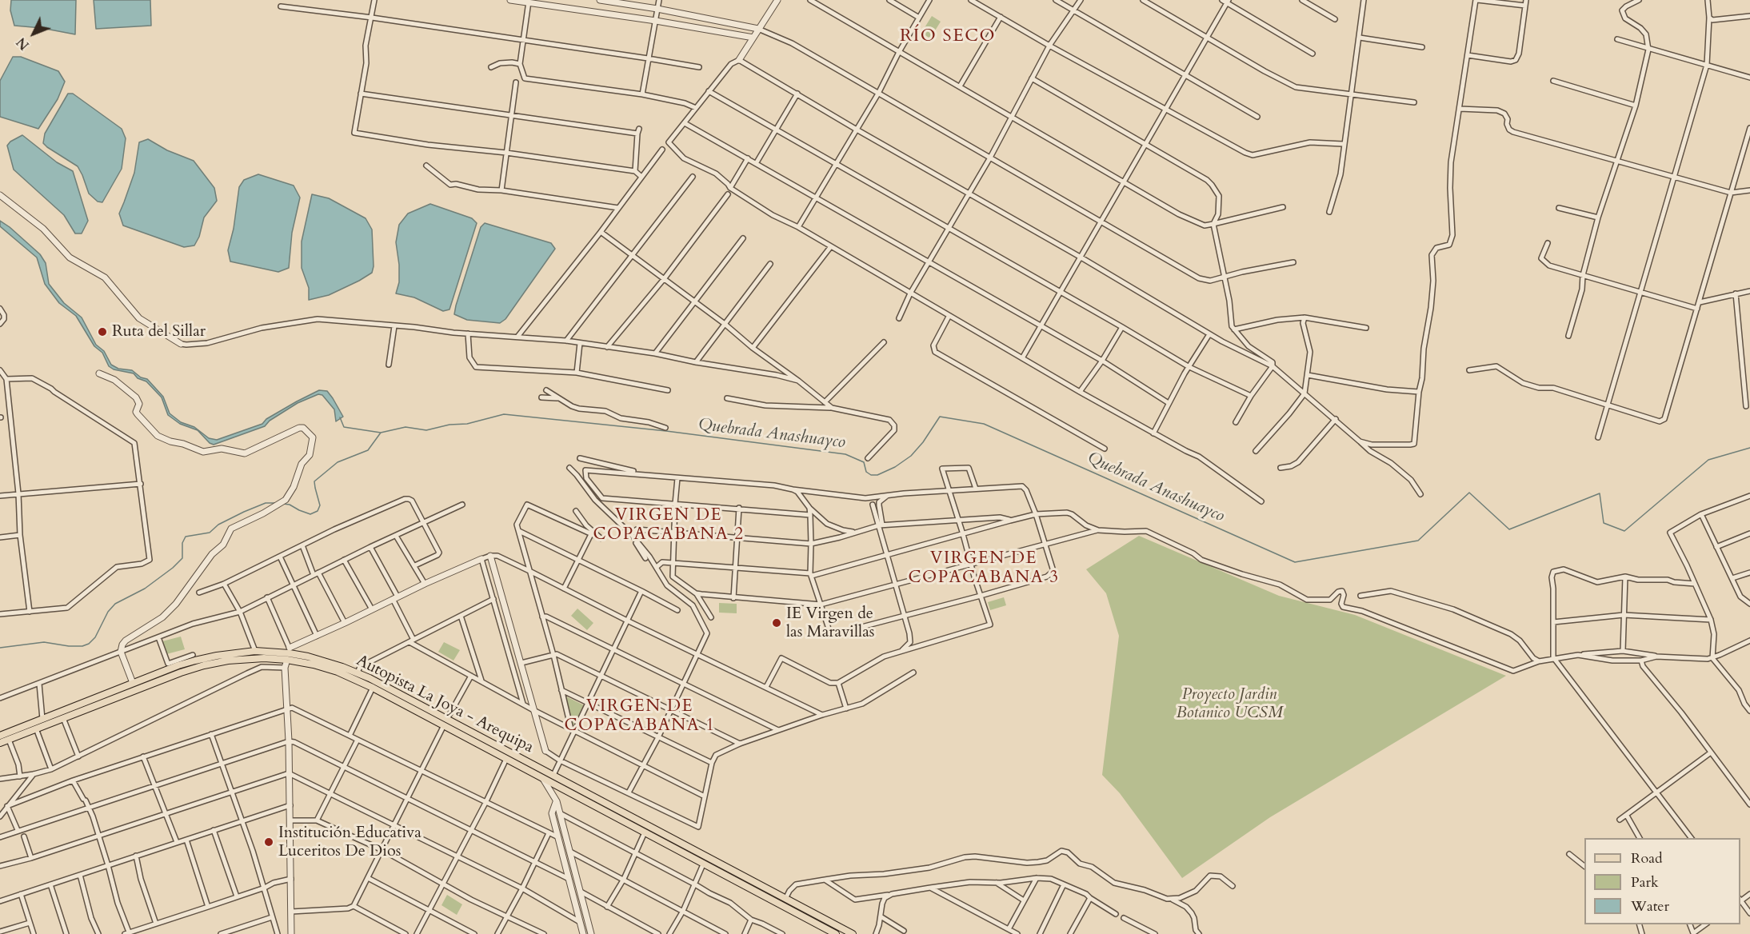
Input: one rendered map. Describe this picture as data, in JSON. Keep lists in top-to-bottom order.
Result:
{
  "streets": {
    "main road": ["Autopista La Joya - Arequipa"]
  },
  "districts": [
    "RÍO SECO",
    "VIRGEN DE COPACABANA 2",
    "VIRGEN DE COPACABANA 3",
    "VIRGEN DE COPACABANA 1"
  ],
  "water": ["Quebrada Anashuayco"],
  "parks": ["Proyecto Jardin Botanico UCSM"],
  "places": ["Ruta del Sillar", "IE Virgen de las Maravillas", "Institución Educativa Luceritos De Dios"],
  "legend": ["Road", "Park", "Water"],
  "north": "bottom left"
}
